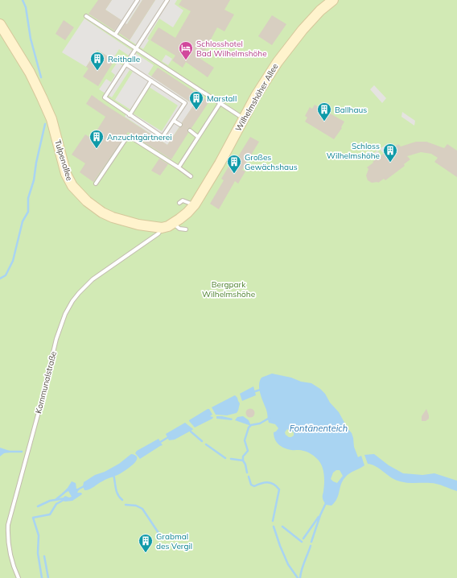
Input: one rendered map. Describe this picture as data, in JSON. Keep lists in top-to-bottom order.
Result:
{
  "streets": {
    "main road": ["Wilhelmshöher Allee", "Tulpenallee"],
    "lane": ["Kommunalstraße"]
  },
  "crossings": [
    ["Wilhelmshöher Allee", "Tulpenallee"],
    ["Tulpenallee", "Kommunalstraße"]
  ],
  "water": ["Fontänenteich"],
  "parks": ["Bergpark Wilhelmshöhe"],
  "places": {
    "hotel": ["Schlosshotel Bad Wilhelmshöhe"],
    "building": [
      "Reithalle",
      "Marstall",
      "Ballhaus",
      "Anzuchtgärtnerei",
      "Schloss Wilhelmshöhe",
      "Großes Gewächshaus",
      "Grabmal des Vergil"
    ]
  }
}
